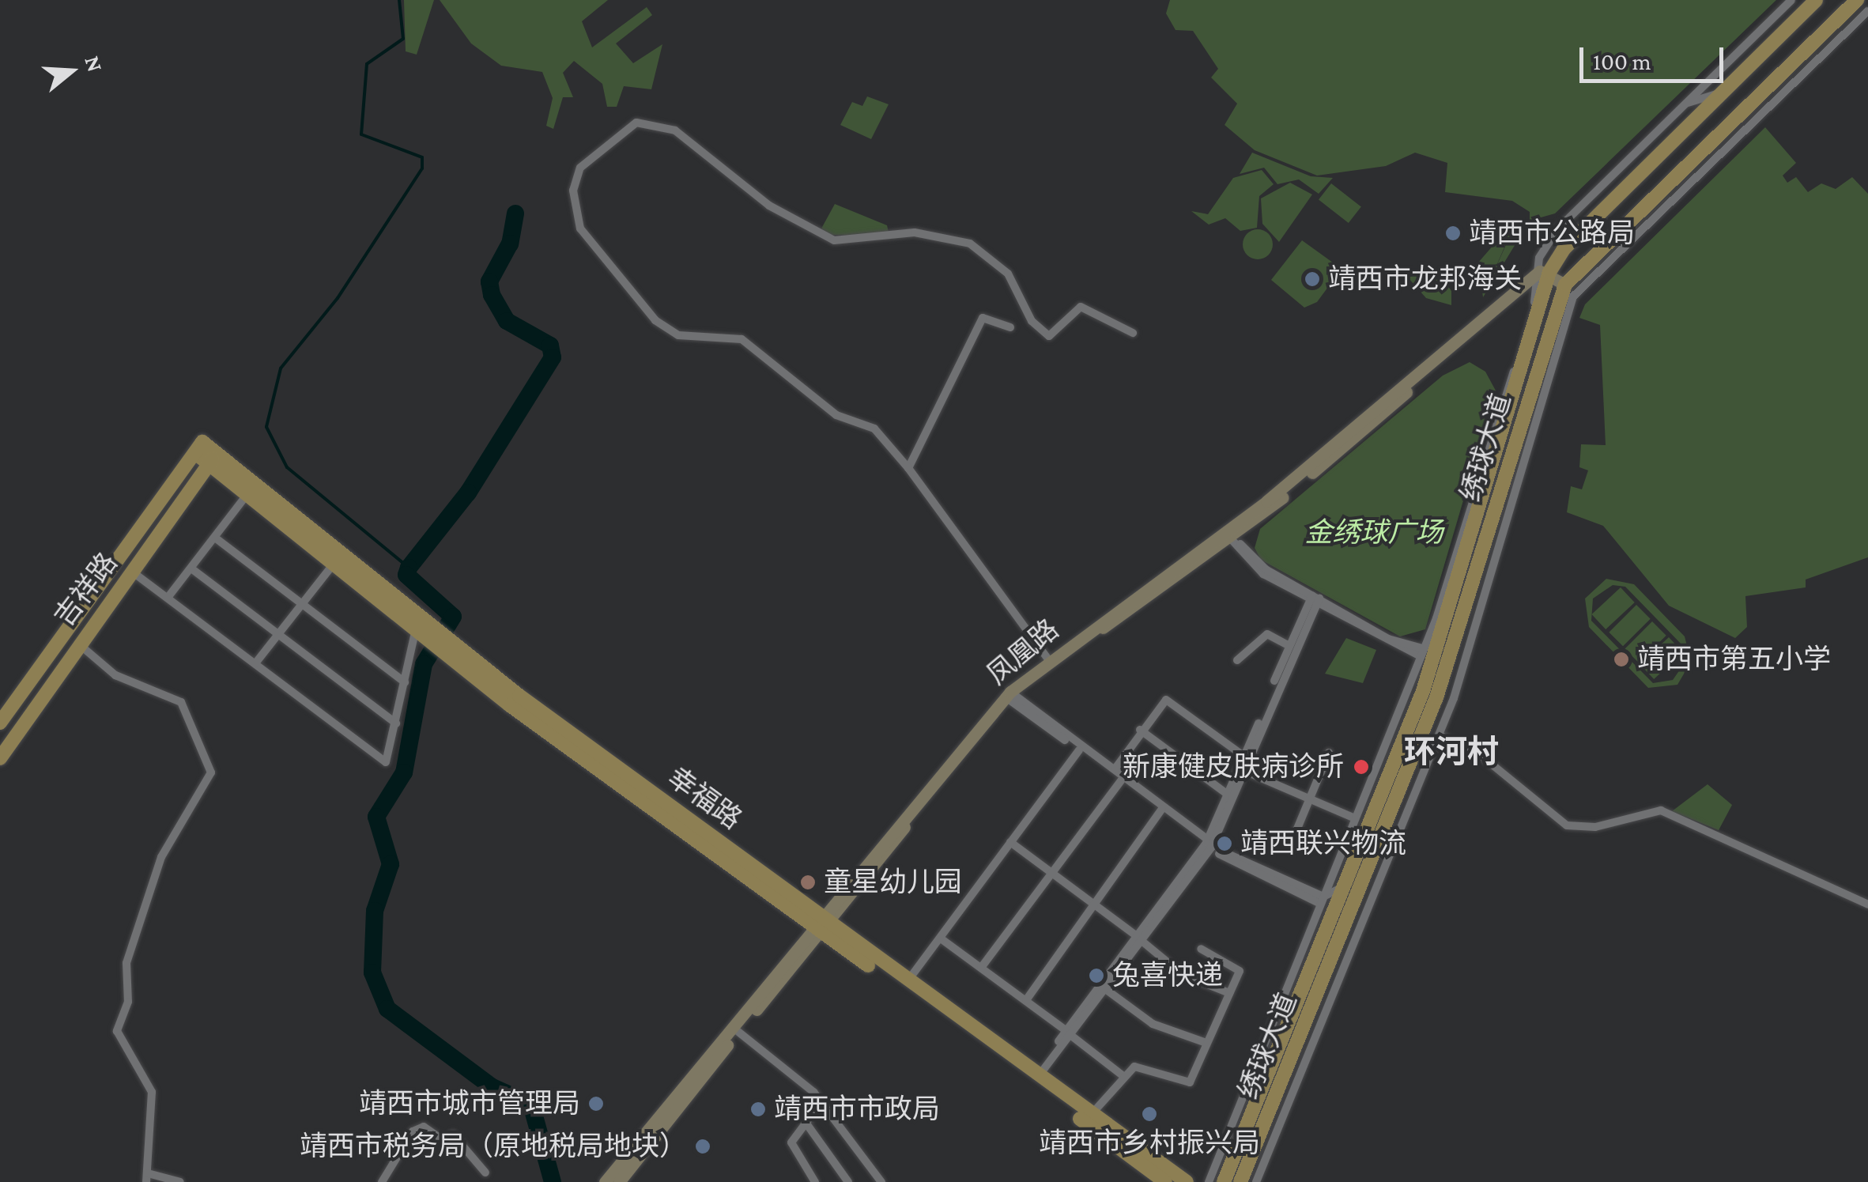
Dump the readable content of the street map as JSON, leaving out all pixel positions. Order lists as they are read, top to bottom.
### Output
{
  "streets": {
    "main road": [
      "绣球大道",
      "吉祥路",
      "凤凰路",
      "幸福路"
    ]
  },
  "crossings": [
    ["绣球大道", "凤凰路"],
    ["吉祥路", "幸福路"],
    ["凤凰路", "幸福路"]
  ],
  "districts": ["环河村"],
  "parks": ["金绣球广场"],
  "places": [
    "靖西市公路局",
    "靖西市龙邦海关",
    "靖西市第五小学",
    "新康健皮肤病诊所",
    "靖西联兴物流",
    "童星幼儿园",
    "兔喜快递",
    "靖西市城市管理局",
    "靖西市市政局",
    "靖西市乡村振兴局",
    "靖西市税务局（原地税局地块）"
  ],
  "scale_bar": "100 m",
  "north": "right"
}
